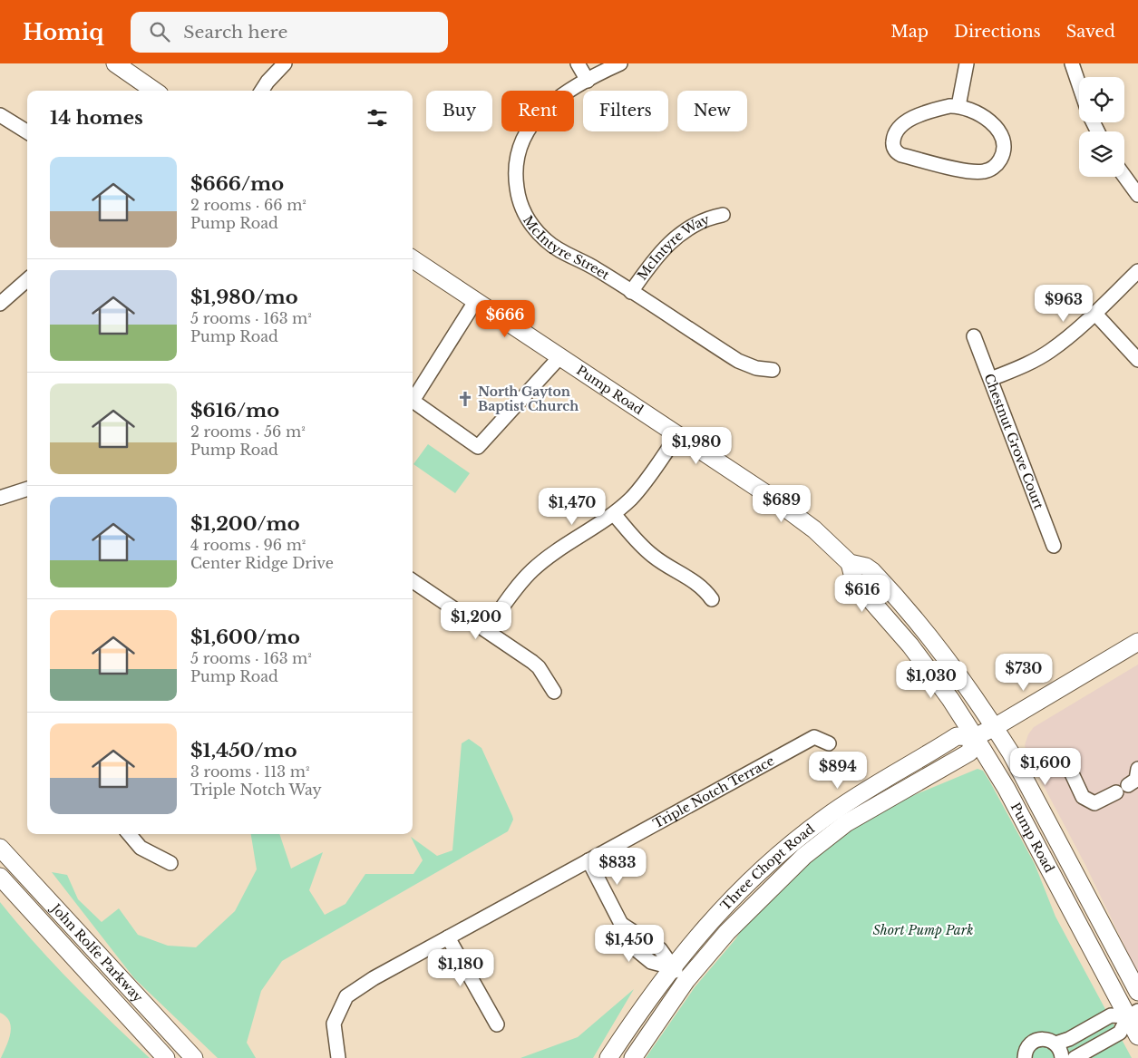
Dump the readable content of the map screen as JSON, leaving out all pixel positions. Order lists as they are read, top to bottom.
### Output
{
  "streets": {
    "main road": ["Pump Road", "Three Chopt Road", "John Rolfe Parkway"],
    "street": [
      "McIntyre Street",
      "McIntyre Way",
      "Chestnut Grove Court",
      "Triple Notch Terrace"
    ]
  },
  "crossings": [
    ["McIntyre Street", "McIntyre Way"],
    ["Pump Road", "Three Chopt Road"]
  ],
  "parks": ["Short Pump Park"],
  "places": {
    "church": ["North Gayton Baptist Church"]
  },
  "page": {
    "header": "Homiq",
    "search": "Search here",
    "nav": ["Map", "Directions", "Saved"],
    "chip": [
      "Buy",
      "Rent",
      "Filters",
      "New"
    ],
    "heading": "14 homes",
    "list": [
      {
        "name": "$666/mo",
        "note": "2 rooms · 66 m² · Pump Road"
      },
      {
        "name": "$1,980/mo",
        "note": "5 rooms · 163 m² · Pump Road"
      },
      {
        "name": "$616/mo",
        "note": "2 rooms · 56 m² · Pump Road"
      },
      {
        "name": "$1,200/mo",
        "note": "4 rooms · 96 m² · Center Ridge Drive"
      },
      {
        "name": "$1,600/mo",
        "note": "5 rooms · 163 m² · Pump Road"
      },
      {
        "name": "$1,450/mo",
        "note": "3 rooms · 113 m² · Triple Notch Way"
      }
    ],
    "price": [
      "$963",
      "$666",
      "$1,980",
      "$689",
      "$1,470",
      "$616",
      "$1,200",
      "$730",
      "$1,030",
      "$1,600",
      "$894",
      "$833",
      "$1,450",
      "$1,180"
    ]
  }
}
